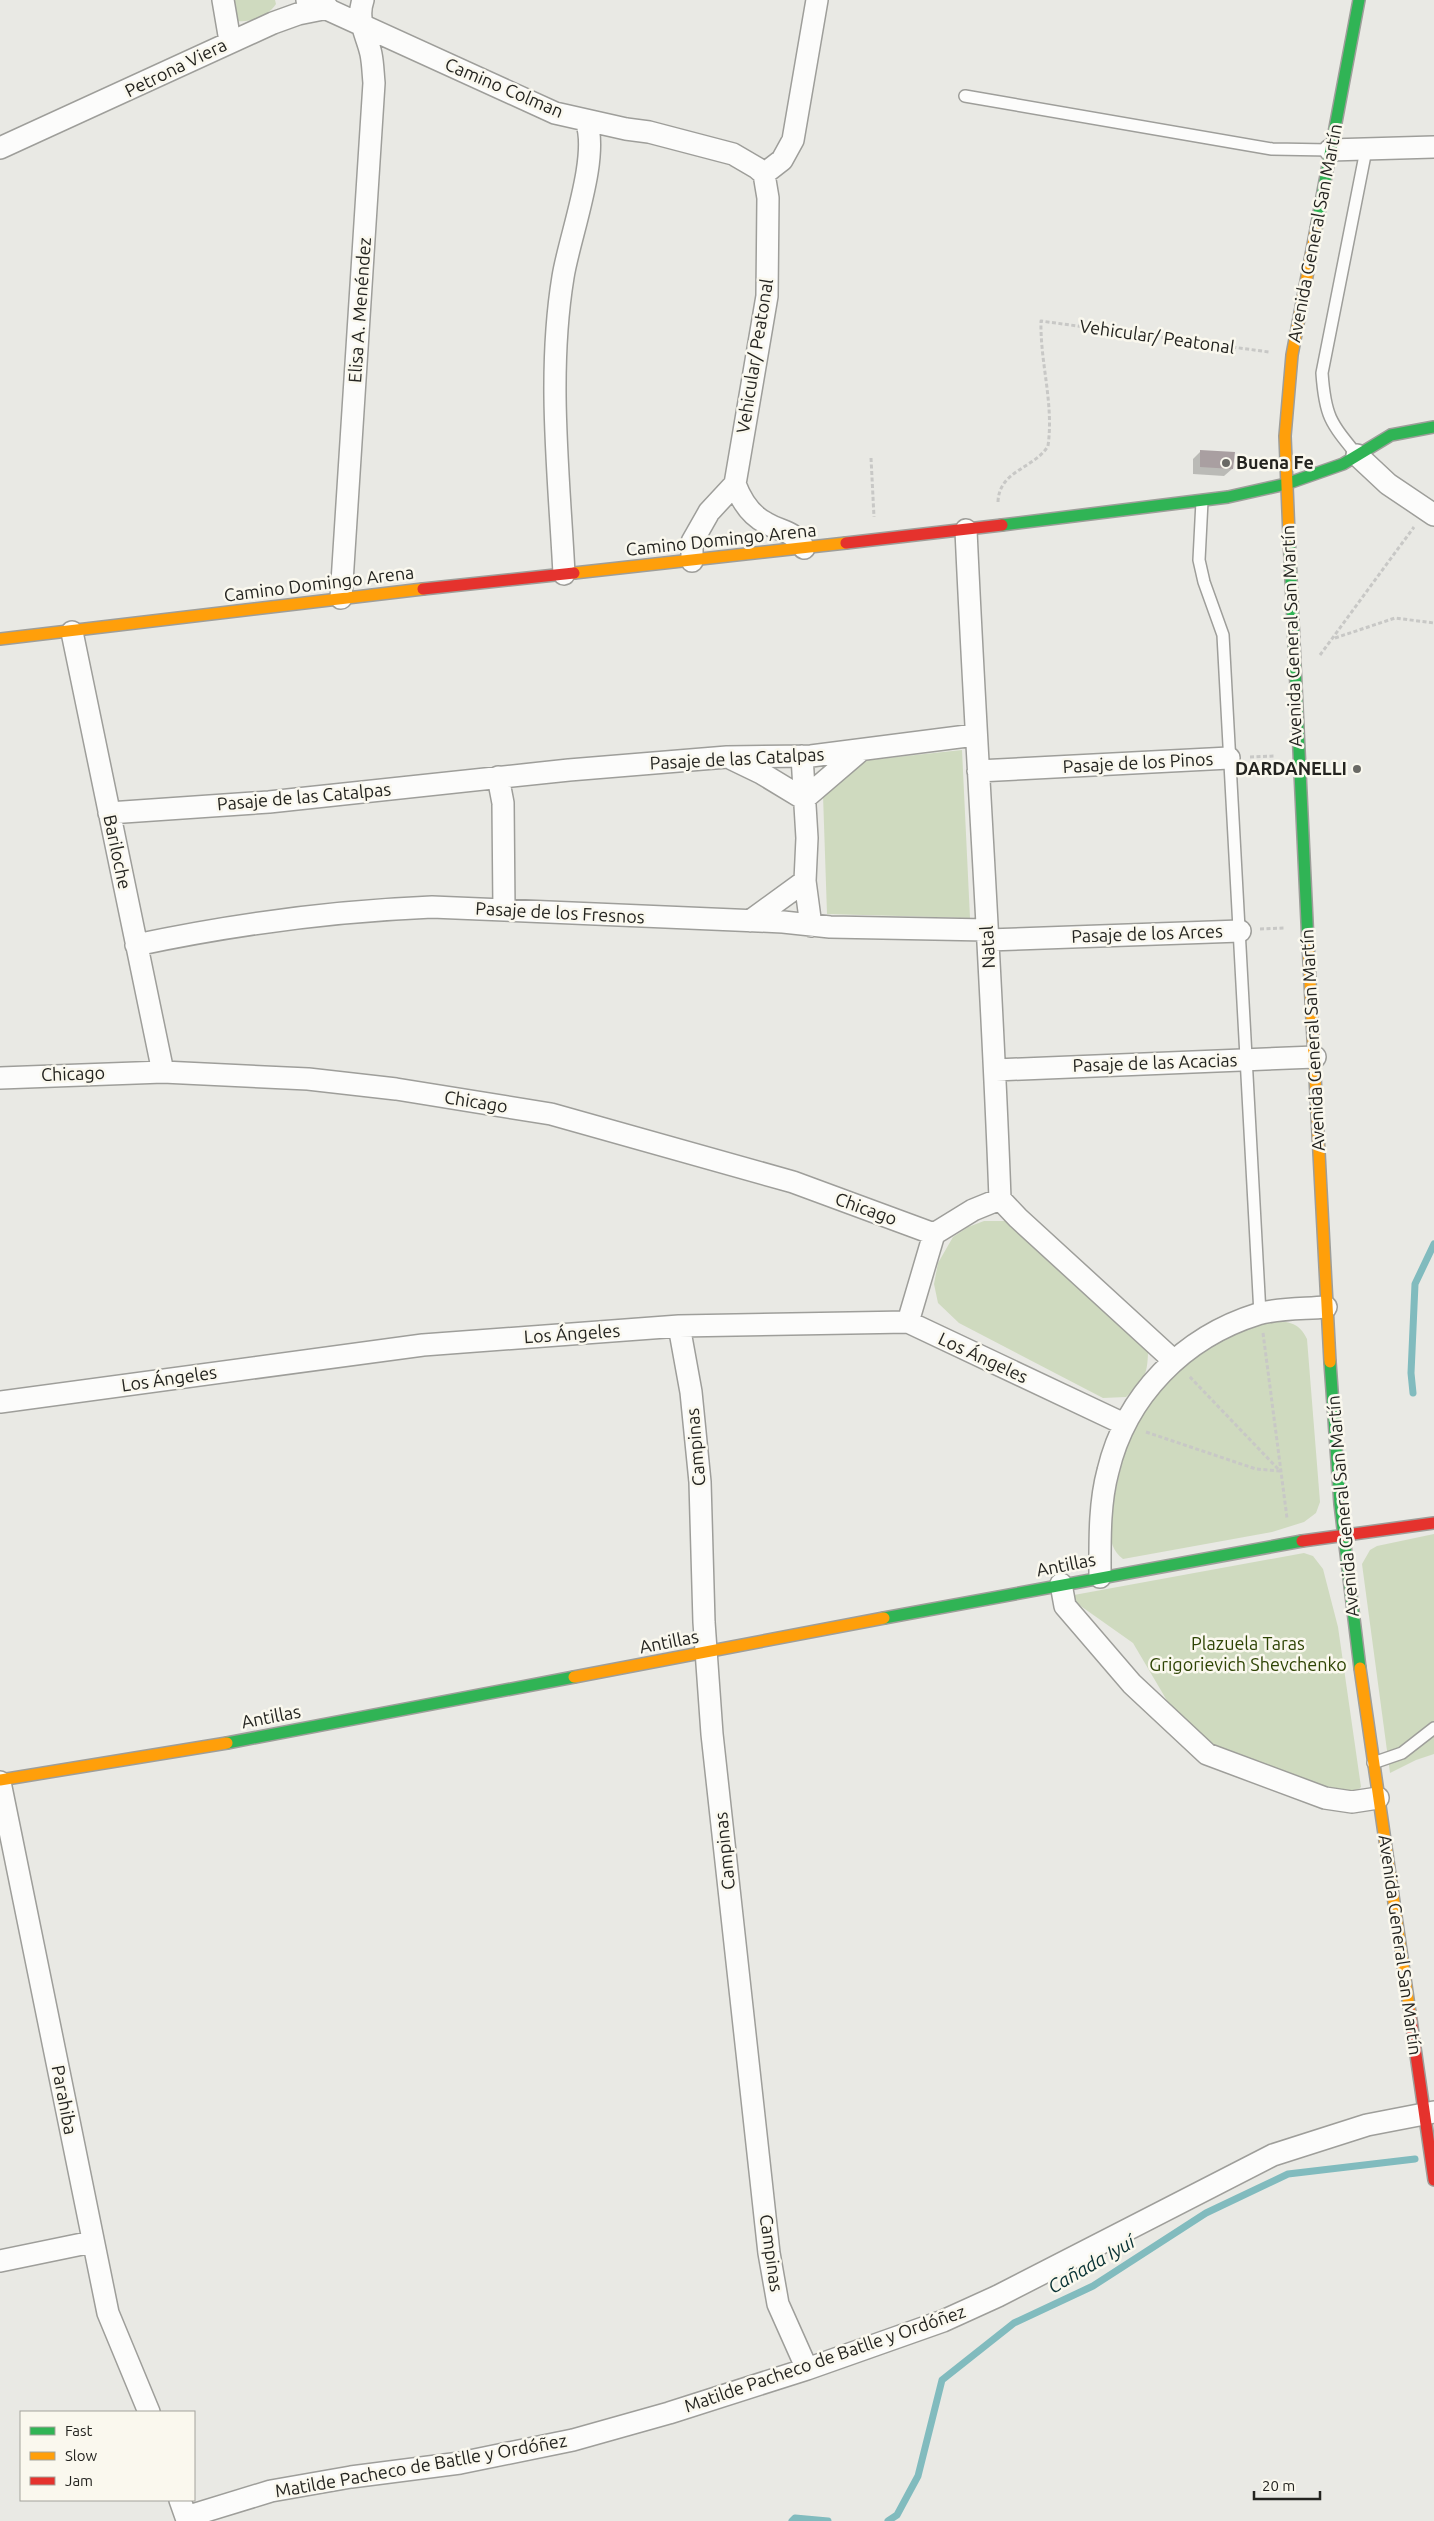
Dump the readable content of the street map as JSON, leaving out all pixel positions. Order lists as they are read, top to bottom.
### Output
{
  "streets": {
    "street": [
      "Petrona Viera",
      "Camino Colman",
      "Avenida General San Martín",
      "Elisa A. Menéndez",
      "Vehicular/ Peatonal",
      "Camino Domingo Arena",
      "Pasaje de las Catalpas",
      "Pasaje de los Pinos",
      "Bariloche",
      "Pasaje de los Fresnos",
      "Pasaje de los Arces",
      "Natal",
      "Pasaje de las Acacias",
      "Chicago",
      "Los Ángeles",
      "Campinas",
      "Antillas",
      "Parahiba",
      "Matilde Pacheco de Batlle y Ordóñez"
    ]
  },
  "crossings": [
    ["Petrona Viera", "Camino Colman"],
    ["Camino Colman", "Elisa A. Menéndez"],
    ["Camino Colman", "Vehicular/ Peatonal"],
    ["Avenida General San Martín", "Vehicular/ Peatonal"],
    ["Avenida General San Martín", "Camino Domingo Arena"],
    ["Avenida General San Martín", "Pasaje de los Pinos"],
    ["Avenida General San Martín", "Pasaje de los Arces"],
    ["Avenida General San Martín", "Pasaje de las Acacias"],
    ["Avenida General San Martín", "Antillas"],
    ["Avenida General San Martín", "Matilde Pacheco de Batlle y Ordóñez"],
    ["Elisa A. Menéndez", "Camino Domingo Arena"],
    ["Vehicular/ Peatonal", "Camino Domingo Arena"],
    ["Camino Domingo Arena", "Bariloche"],
    ["Camino Domingo Arena", "Natal"],
    ["Pasaje de las Catalpas", "Bariloche"],
    ["Pasaje de las Catalpas", "Natal"],
    ["Pasaje de los Pinos", "Natal"],
    ["Bariloche", "Pasaje de los Fresnos"],
    ["Bariloche", "Chicago"],
    ["Pasaje de los Fresnos", "Pasaje de los Arces"],
    ["Pasaje de los Fresnos", "Natal"],
    ["Pasaje de los Arces", "Natal"],
    ["Natal", "Pasaje de las Acacias"],
    ["Los Ángeles", "Campinas"],
    ["Campinas", "Antillas"],
    ["Campinas", "Matilde Pacheco de Batlle y Ordóñez"],
    ["Antillas", "Parahiba"]
  ],
  "water": ["Cañada Iyuí"],
  "parks": ["Plazuela Taras Grigorievich Shevchenko"],
  "places": ["Buena Fe", "DARDANELLI"],
  "legend": ["Fast", "Slow", "Jam"],
  "scale_bar": "20 m"
}
